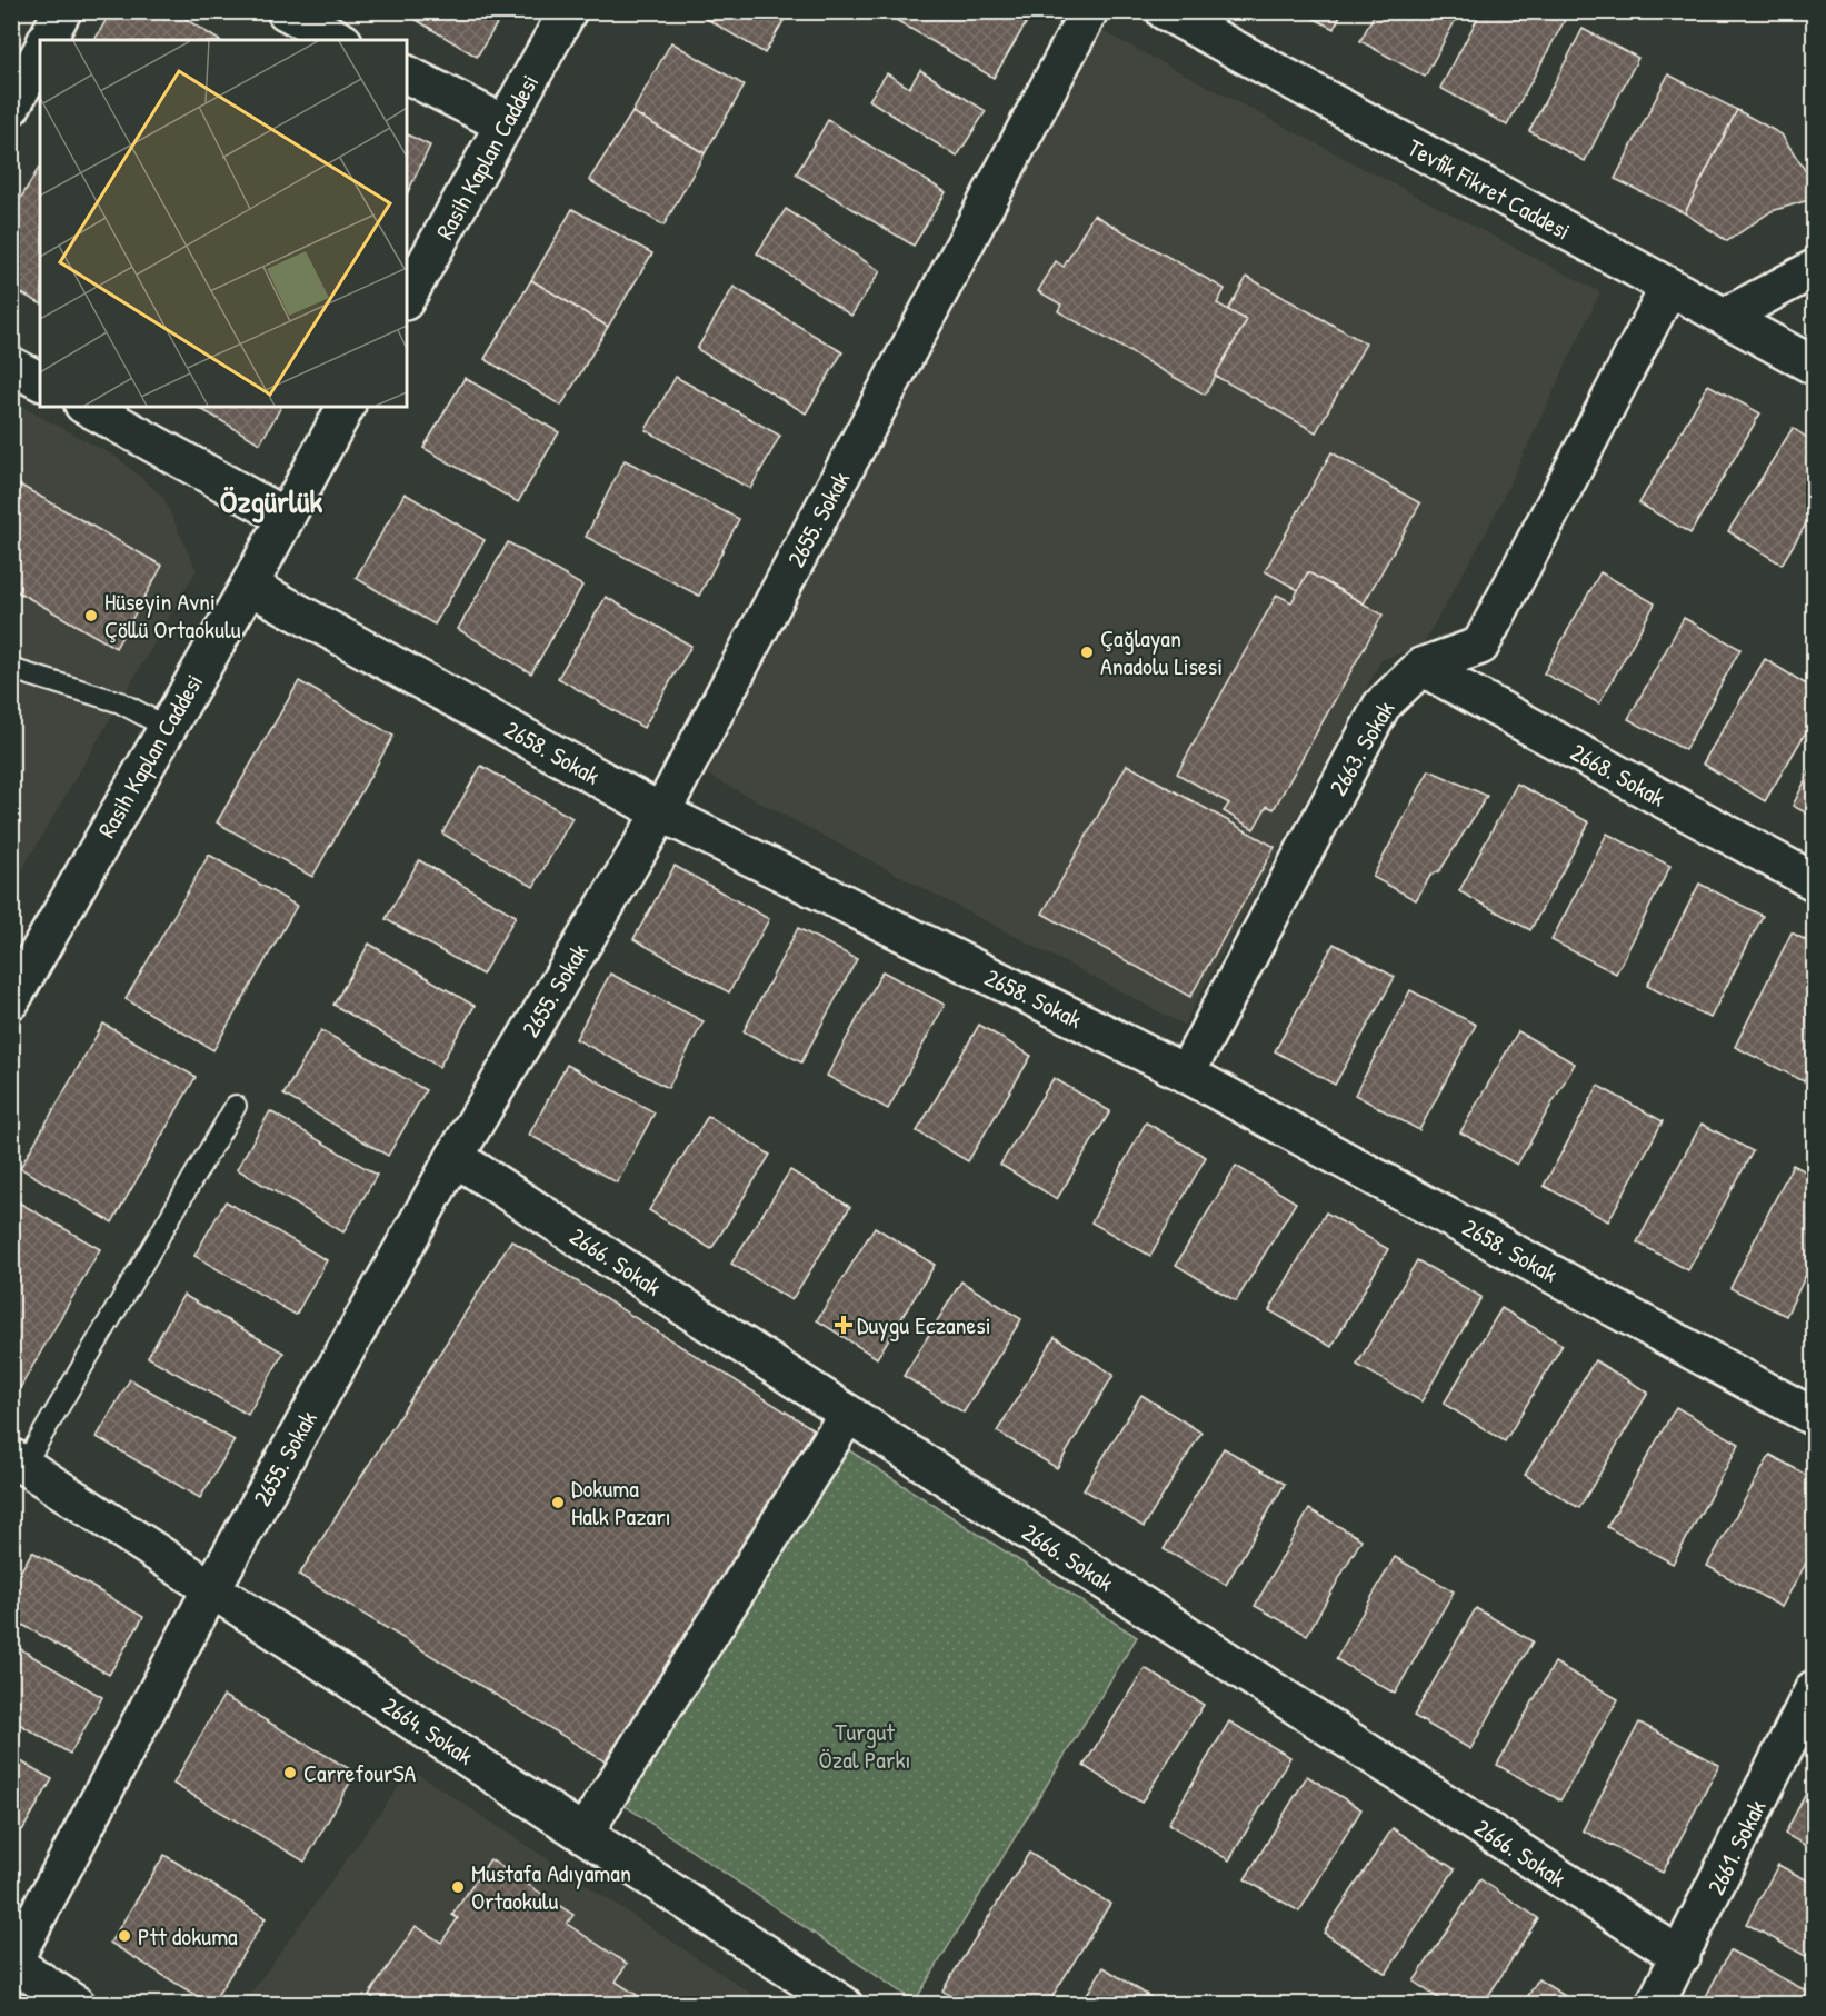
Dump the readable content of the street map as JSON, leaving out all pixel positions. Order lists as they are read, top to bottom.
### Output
{
  "streets": {
    "street": [
      "Rasih Kaplan Caddesi",
      "Tevfik Fikret Caddesi",
      "2655. Sokak",
      "2663. Sokak",
      "2658. Sokak",
      "2668. Sokak",
      "2666. Sokak",
      "2664. Sokak",
      "2661. Sokak"
    ]
  },
  "crossings": [
    ["Rasih Kaplan Caddesi", "2658. Sokak"],
    ["Tevfik Fikret Caddesi", "2663. Sokak"],
    ["2655. Sokak", "2658. Sokak"],
    ["2655. Sokak", "2666. Sokak"],
    ["2655. Sokak", "2664. Sokak"],
    ["2663. Sokak", "2658. Sokak"],
    ["2663. Sokak", "2668. Sokak"],
    ["2666. Sokak", "2661. Sokak"]
  ],
  "districts": ["Özgürlük"],
  "parks": ["Turgut Özal Parkı"],
  "places": {
    "other": [
      "Hüseyin Avni Çöllü Ortaokulu",
      "Çağlayan Anadolu Lisesi",
      "Dokuma Halk Pazarı",
      "CarrefourSA",
      "Mustafa Adıyaman Ortaokulu",
      "Ptt dokuma"
    ],
    "health": ["Duygu Eczanesi"]
  }
}
